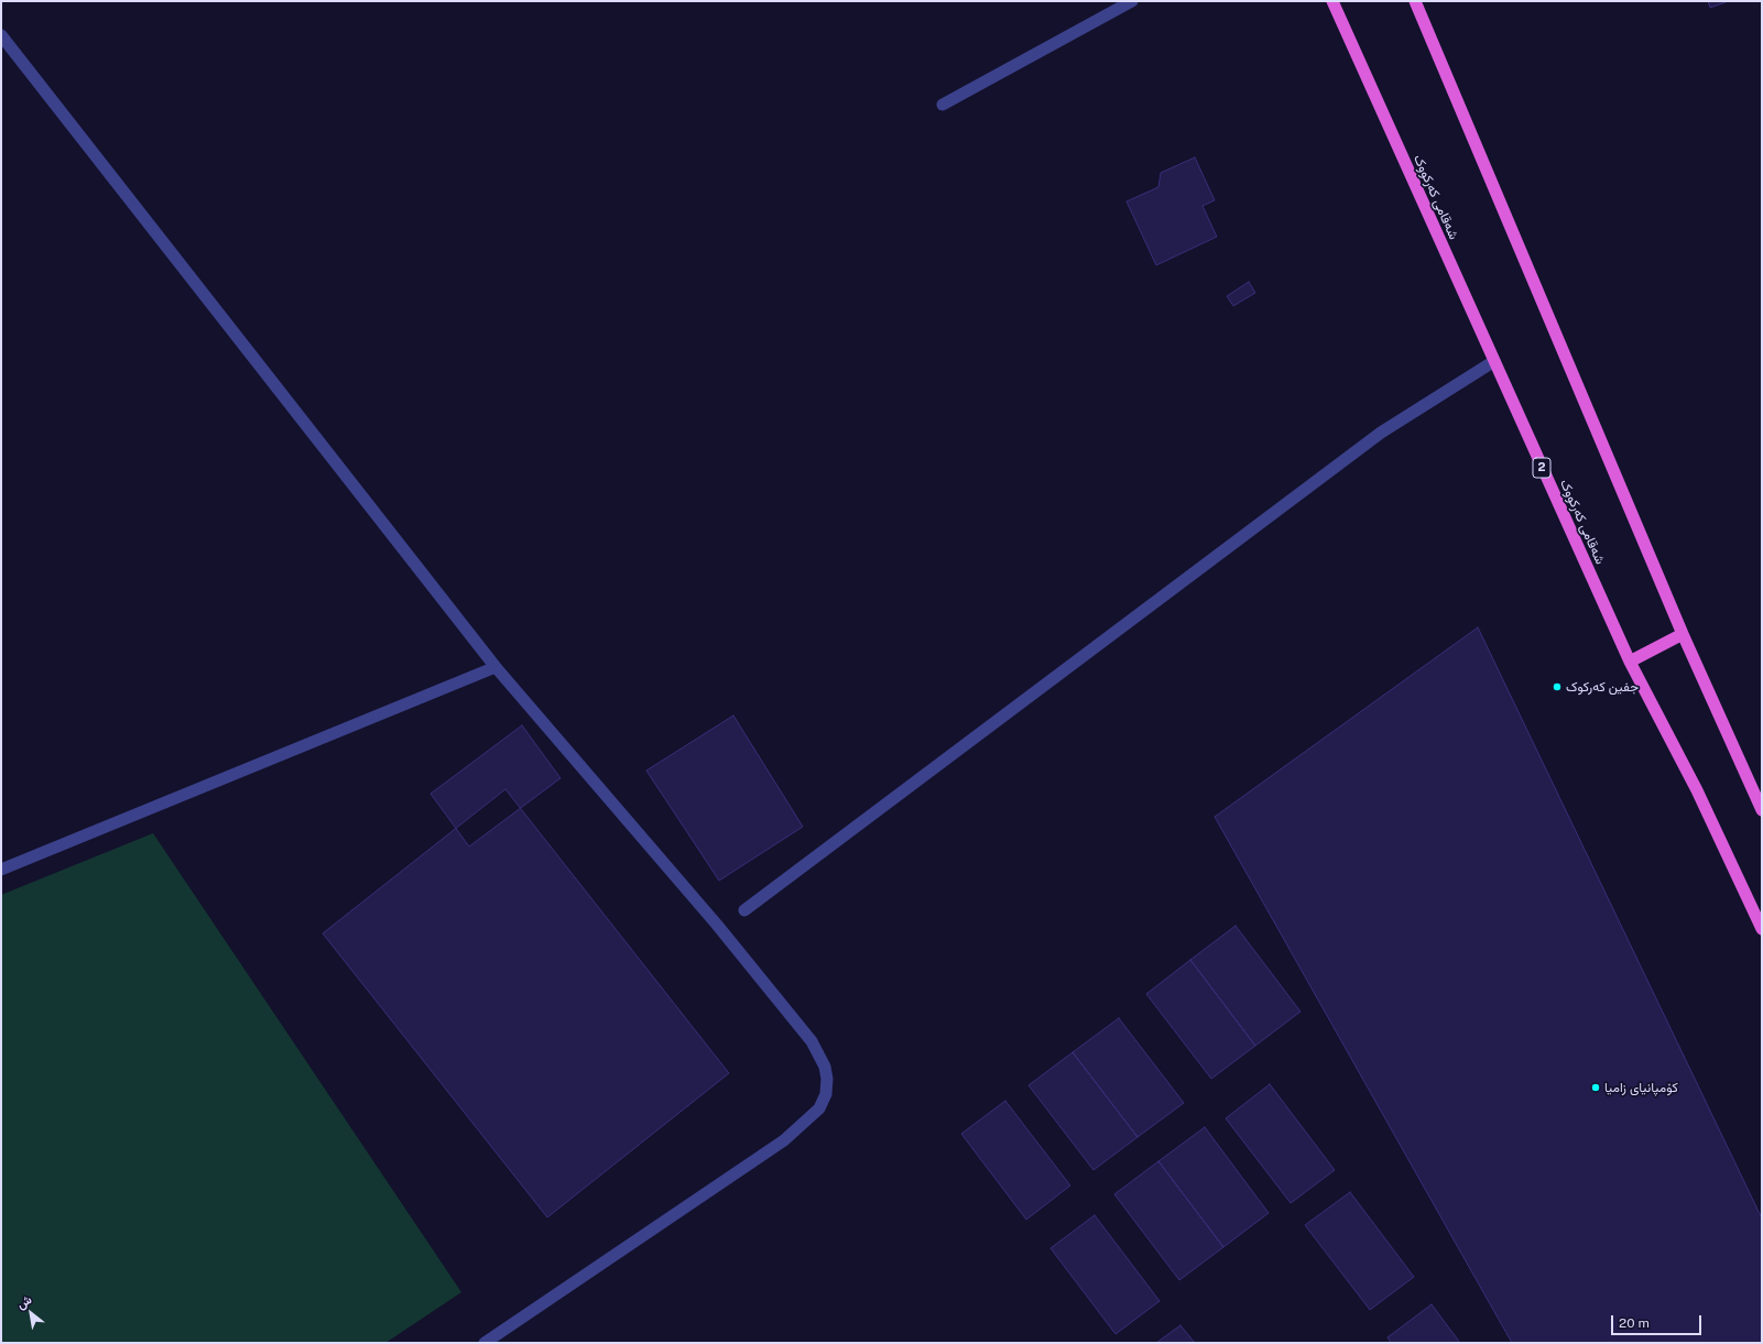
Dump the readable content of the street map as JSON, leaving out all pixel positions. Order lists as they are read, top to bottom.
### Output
{
  "streets": {
    "highway": ["شەقامی کەرکووک", "2"]
  },
  "places": ["جفین کەرکوک", "کۆمپانیای زامیا"],
  "scale_bar": "20 m",
  "north": "top left"
}
